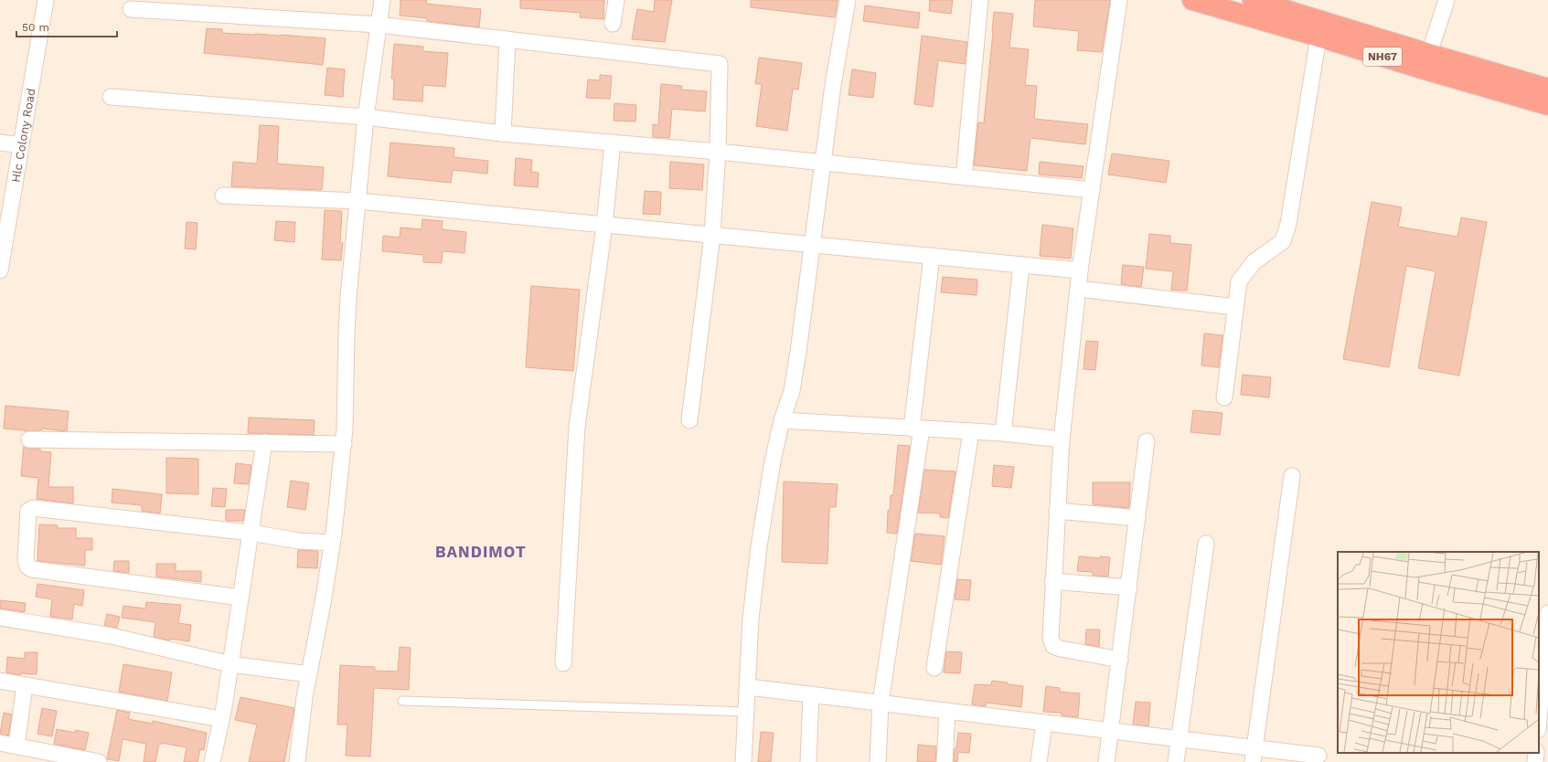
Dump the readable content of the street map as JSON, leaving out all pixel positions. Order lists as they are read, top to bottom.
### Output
{
  "streets": {
    "highway": ["NH67"],
    "street": ["Hlc Colony Road"]
  },
  "districts": ["BANDIMOT"],
  "scale_bar": "50 m"
}
